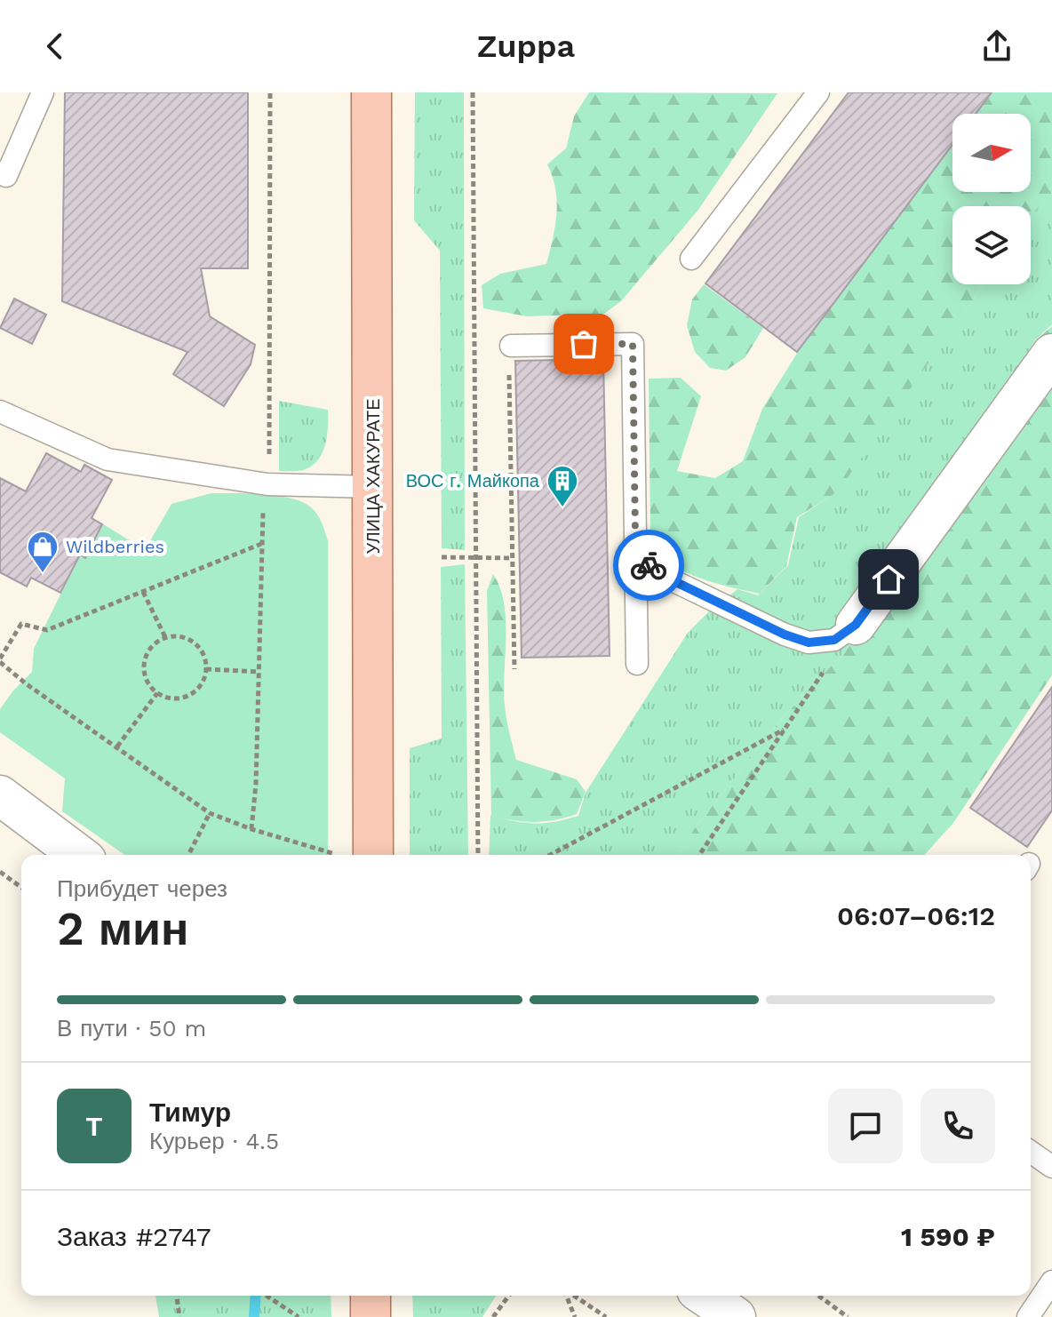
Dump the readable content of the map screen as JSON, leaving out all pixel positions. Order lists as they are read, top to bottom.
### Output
{
  "streets": {
    "main road": ["УЛИЦА ХАКУРАТЕ"]
  },
  "places": {
    "building": ["ВОС г. Майкопа"],
    "shop": ["Wildberries"]
  },
  "north": "right",
  "page": {
    "header": "Zuppa",
    "heading": ["2 мин", "Прибудет через", "06:07–06:12"],
    "panel": [
      "Тимур",
      "Курьер · 4.5",
      "Заказ #2747",
      "1 590 ₽"
    ],
    "bar": "В пути · 50 m",
    "round": "Т"
  }
}
